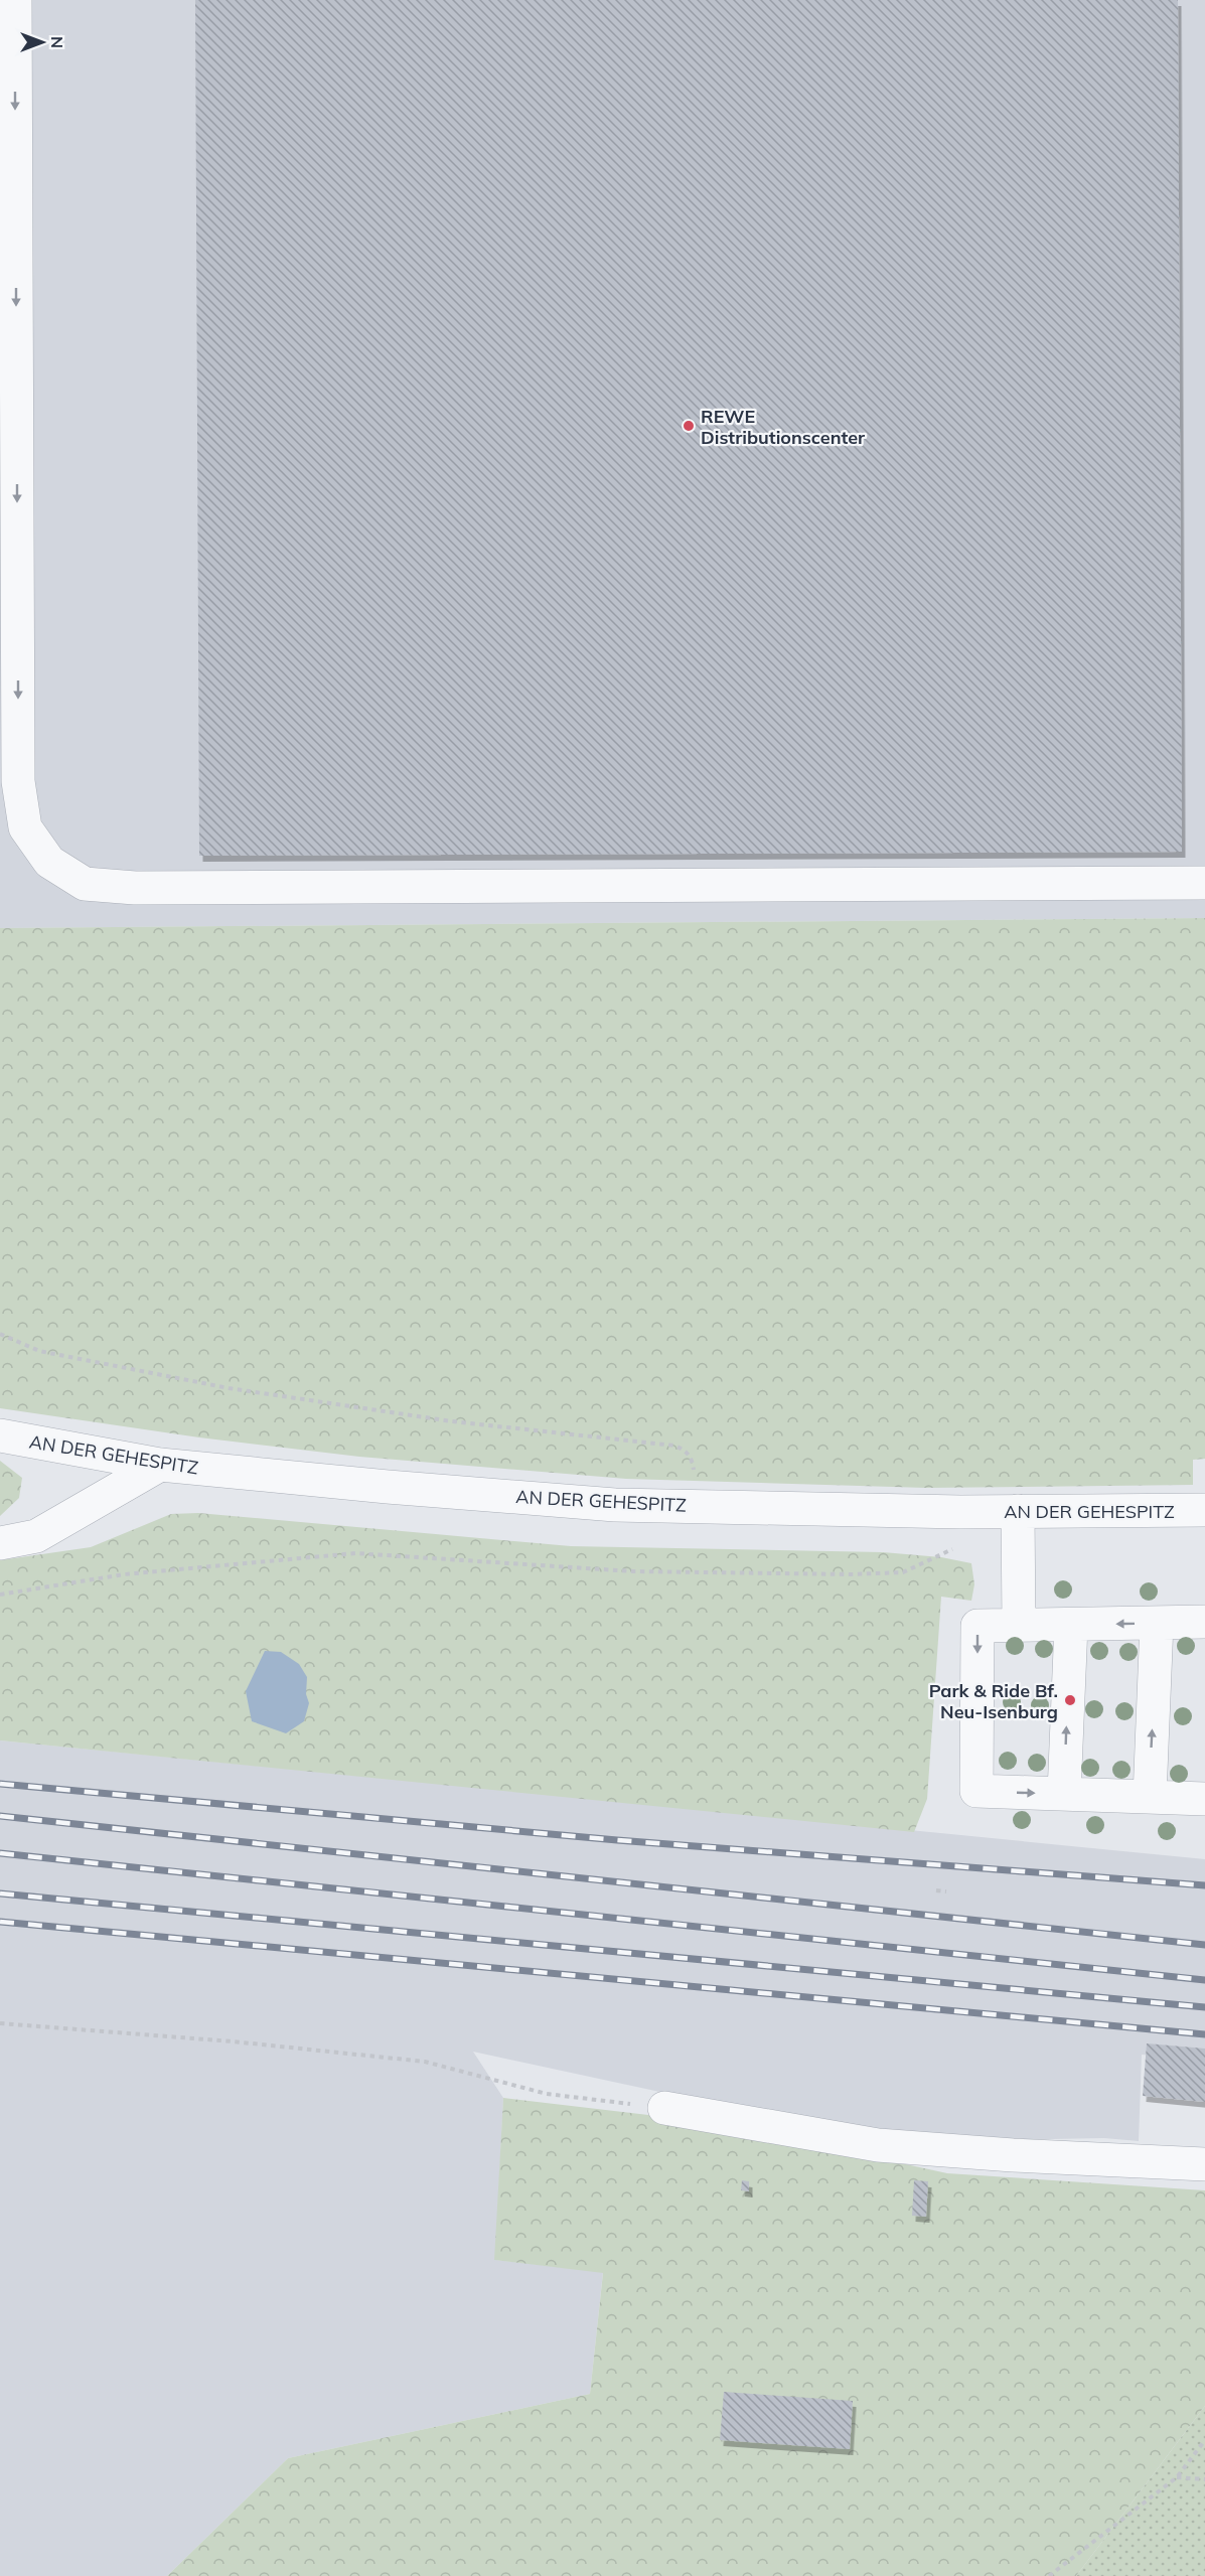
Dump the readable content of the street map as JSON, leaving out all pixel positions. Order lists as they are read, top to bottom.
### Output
{
  "streets": {
    "street": ["AN DER GEHESPITZ"]
  },
  "places": ["REWE Distributionscenter", "Park & Ride Bf. Neu-Isenburg"],
  "north": "right"
}
